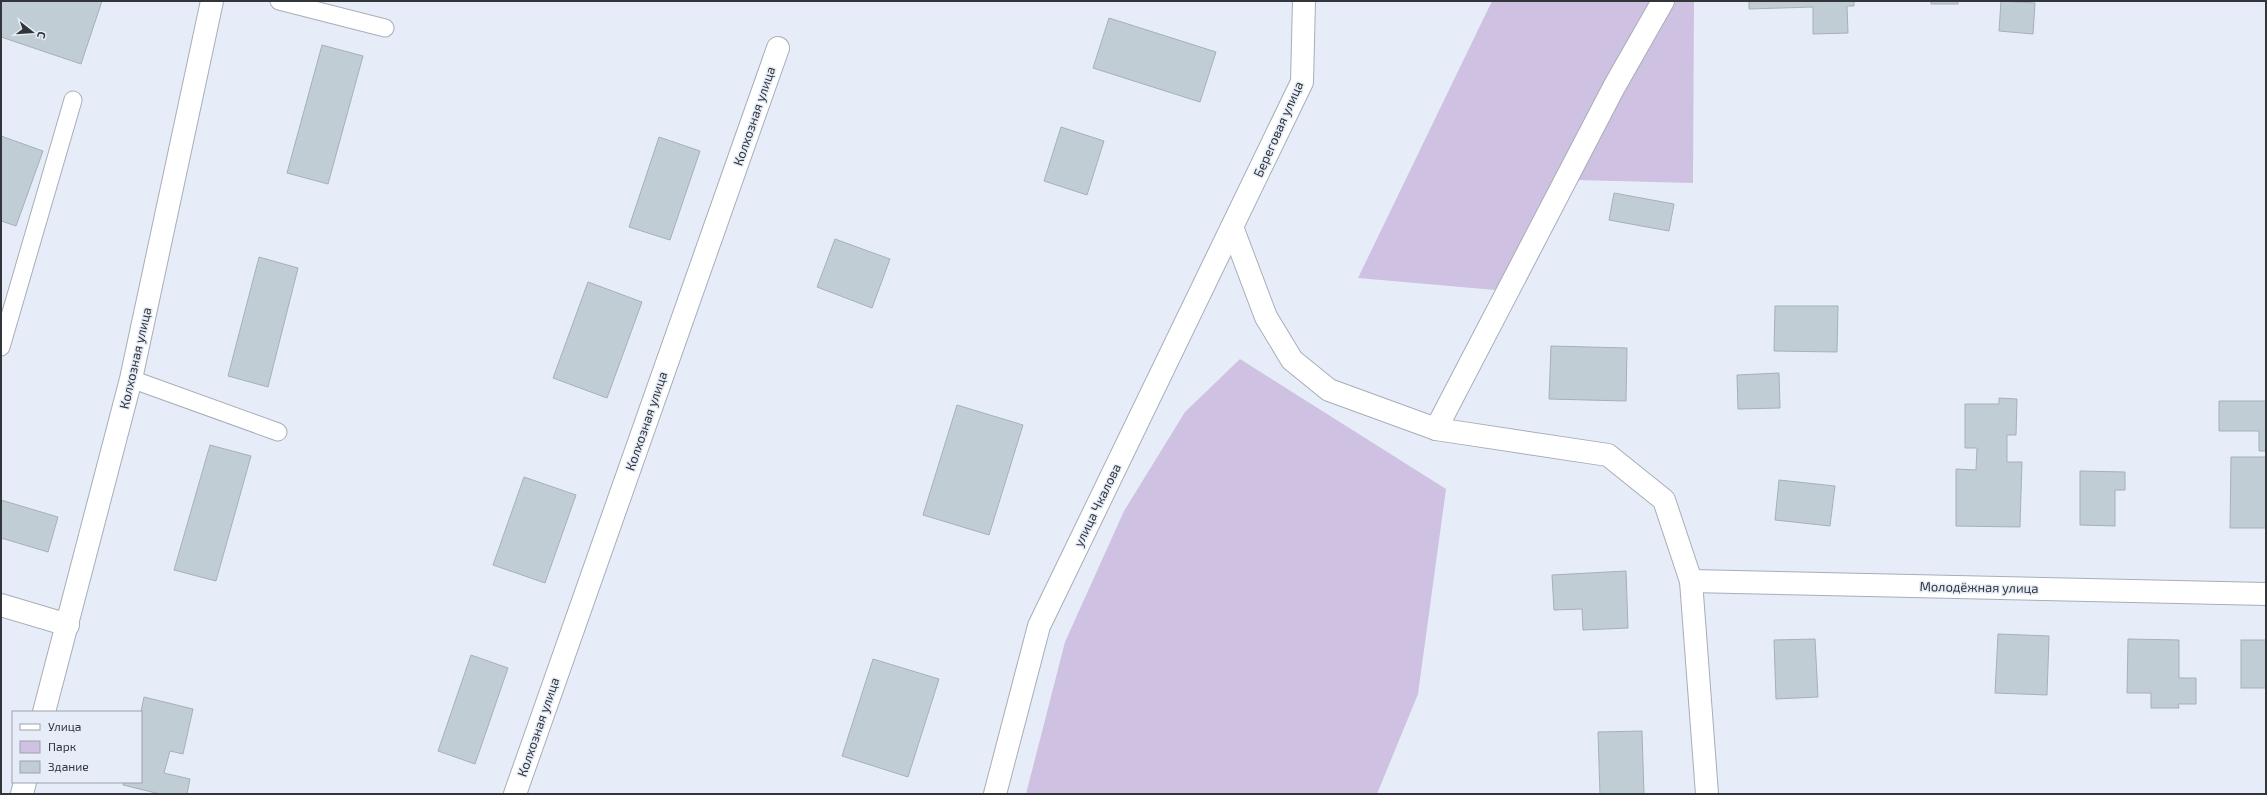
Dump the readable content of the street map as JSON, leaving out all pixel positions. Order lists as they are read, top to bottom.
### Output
{
  "streets": {
    "street": [
      "Колхозная улица",
      "Береговая улица",
      "улица Чкалова",
      "Молодёжная улица"
    ]
  },
  "crossings": [
    ["Береговая улица", "улица Чкалова"]
  ],
  "legend": ["Улица", "Парк", "Здание"],
  "north": "right"
}
